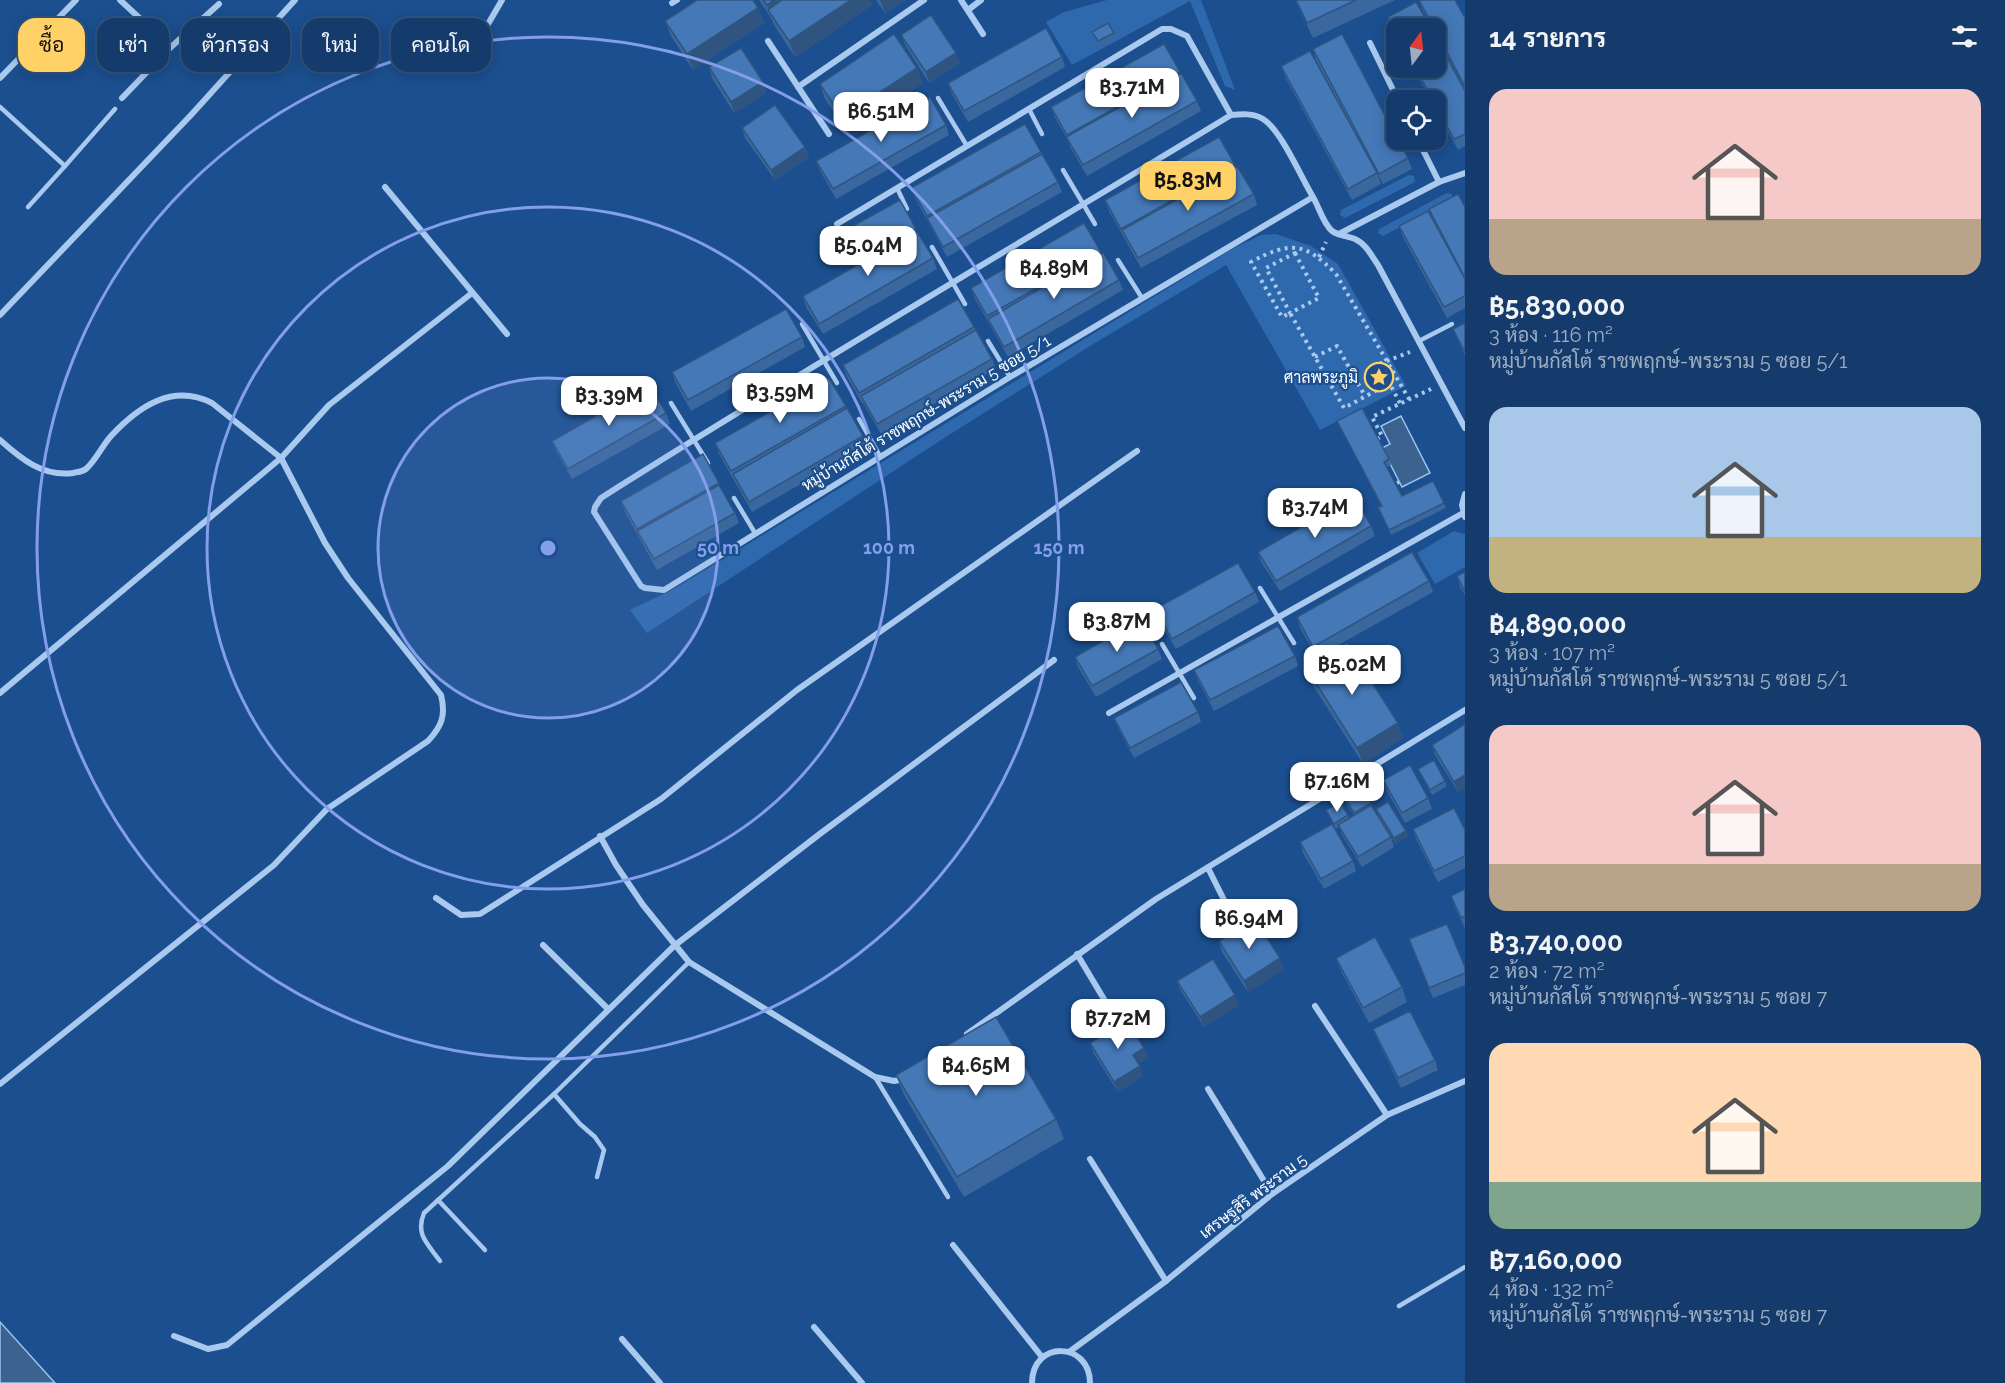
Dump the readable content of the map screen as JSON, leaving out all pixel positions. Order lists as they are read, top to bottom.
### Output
{
  "streets": {
    "street": ["หมู่บ้านกัสโต้ ราชพฤกษ์-พระราม 5 ซอย 5/1", "เศรษฐสิริ พระราม 5"]
  },
  "places": {
    "place": ["ศาลพระภูมิ"]
  },
  "north": "top",
  "page": {
    "heading": "14 รายการ",
    "chip": [
      "ซื้อ",
      "เช่า",
      "ตัวกรอง",
      "ใหม่",
      "คอนโด"
    ],
    "price": [
      "฿3.71M",
      "฿6.51M",
      "฿5.83M",
      "฿5.04M",
      "฿4.89M",
      "฿3.59M",
      "฿3.39M",
      "฿3.74M",
      "฿3.87M",
      "฿5.02M",
      "฿7.16M",
      "฿6.94M",
      "฿7.72M",
      "฿4.65M"
    ],
    "list": [
      {
        "name": "฿5,830,000",
        "note": "3 ห้อง · 116 m² · หมู่บ้านกัสโต้ ราชพฤกษ์-พระราม 5 ซอย 5/1"
      },
      {
        "name": "฿4,890,000",
        "note": "3 ห้อง · 107 m² · หมู่บ้านกัสโต้ ราชพฤกษ์-พระราม 5 ซอย 5/1"
      },
      {
        "name": "฿3,740,000",
        "note": "2 ห้อง · 72 m² · หมู่บ้านกัสโต้ ราชพฤกษ์-พระราม 5 ซอย 7"
      },
      {
        "name": "฿7,160,000",
        "note": "4 ห้อง · 132 m² · หมู่บ้านกัสโต้ ราชพฤกษ์-พระราม 5 ซอย 7"
      }
    ]
  },
  "rings": ["50 m", "100 m", "150 m"]
}
